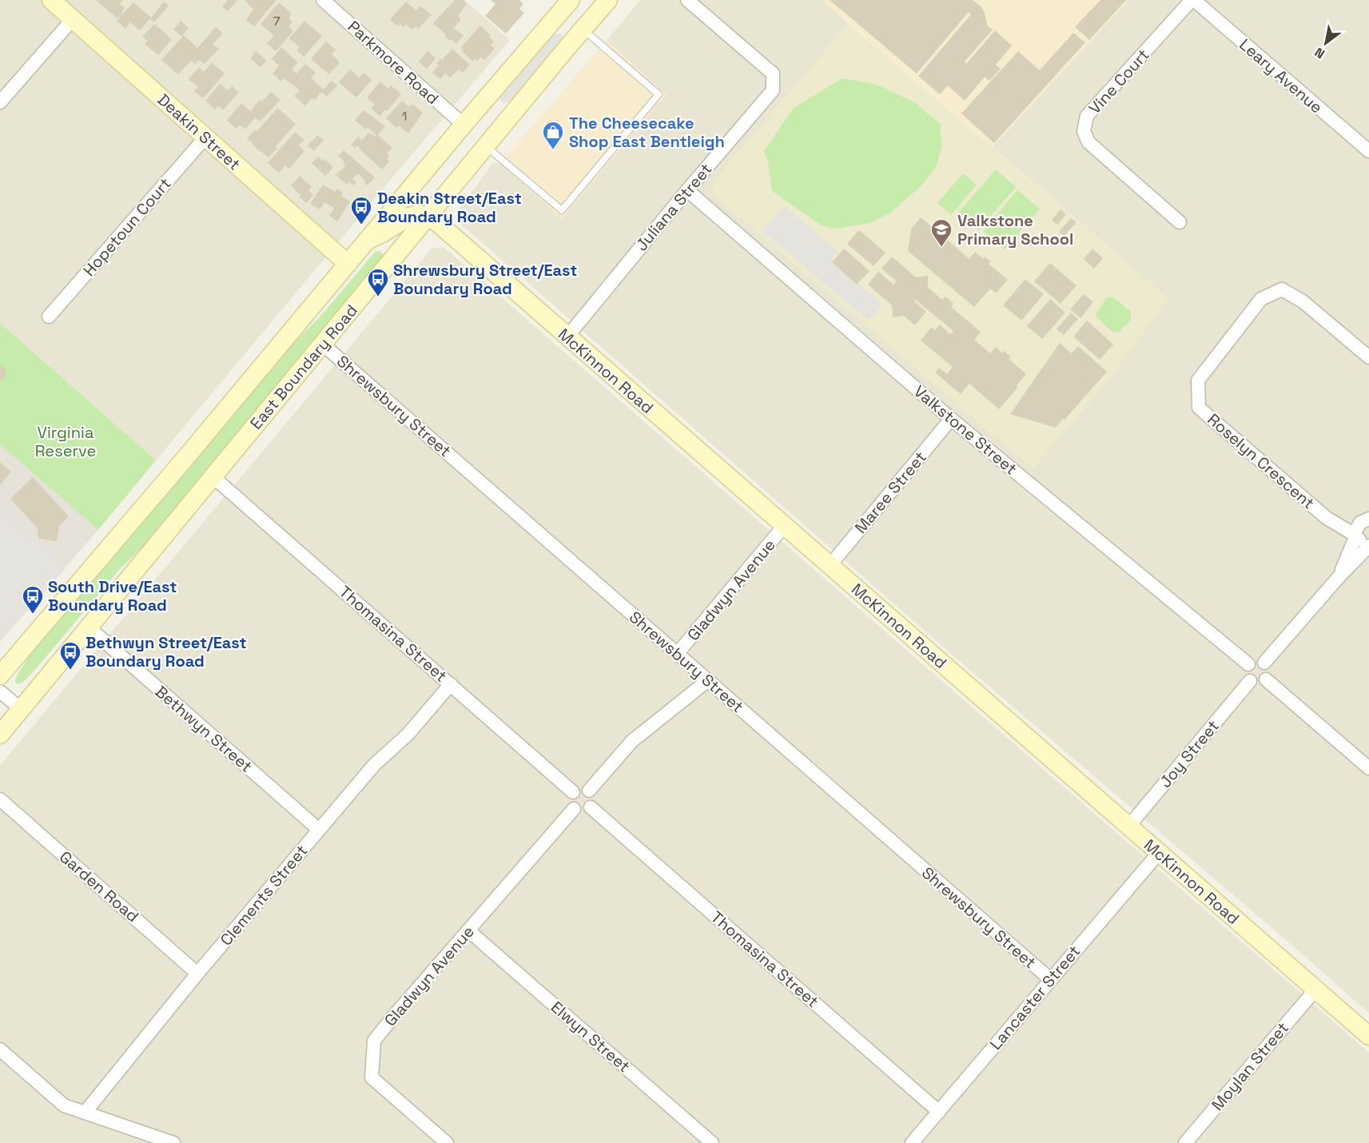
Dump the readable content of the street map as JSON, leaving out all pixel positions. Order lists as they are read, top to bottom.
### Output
{
  "streets": {
    "main road": ["Deakin Street", "East Boundary Road", "McKinnon Road"],
    "street": [
      "Parkmore Road",
      "Leary Avenue",
      "Vine Court",
      "Juliana Street",
      "Hopetoun Court",
      "Shrewsbury Street",
      "Valkstone Street",
      "Roselyn Crescent",
      "Maree Street",
      "Gladwyn Avenue",
      "Thomasina Street",
      "Bethwyn Street",
      "Joy Street",
      "Garden Road",
      "Clements Street",
      "Lancaster Street",
      "Elwyn Street",
      "Moylan Street"
    ]
  },
  "crossings": [
    ["Parkmore Road", "East Boundary Road"],
    ["Leary Avenue", "Vine Court"],
    ["Deakin Street", "Hopetoun Court"],
    ["Deakin Street", "East Boundary Road"],
    ["Juliana Street", "McKinnon Road"],
    ["Juliana Street", "Valkstone Street"],
    ["East Boundary Road", "McKinnon Road"],
    ["East Boundary Road", "Shrewsbury Street"],
    ["East Boundary Road", "Thomasina Street"],
    ["East Boundary Road", "Bethwyn Street"],
    ["McKinnon Road", "Maree Street"],
    ["McKinnon Road", "Gladwyn Avenue"],
    ["McKinnon Road", "Joy Street"],
    ["McKinnon Road", "Lancaster Street"],
    ["McKinnon Road", "Moylan Street"],
    ["Shrewsbury Street", "Gladwyn Avenue"],
    ["Shrewsbury Street", "Lancaster Street"],
    ["Valkstone Street", "Maree Street"],
    ["Valkstone Street", "Joy Street"],
    ["Gladwyn Avenue", "Thomasina Street"],
    ["Gladwyn Avenue", "Elwyn Street"],
    ["Thomasina Street", "Clements Street"],
    ["Thomasina Street", "Lancaster Street"],
    ["Bethwyn Street", "Clements Street"],
    ["Garden Road", "Clements Street"]
  ],
  "parks": ["Virginia Reserve"],
  "places": {
    "shop": ["The Cheesecake Shop East Bentleigh"],
    "bus stop": [
      "Deakin Street/East Boundary Road",
      "Shrewsbury Street/East Boundary Road",
      "South Drive/East Boundary Road",
      "Bethwyn Street/East Boundary Road"
    ],
    "school or university": ["Valkstone Primary School"]
  },
  "house_numbers": ["7", "1"],
  "north": "bottom left"
}
